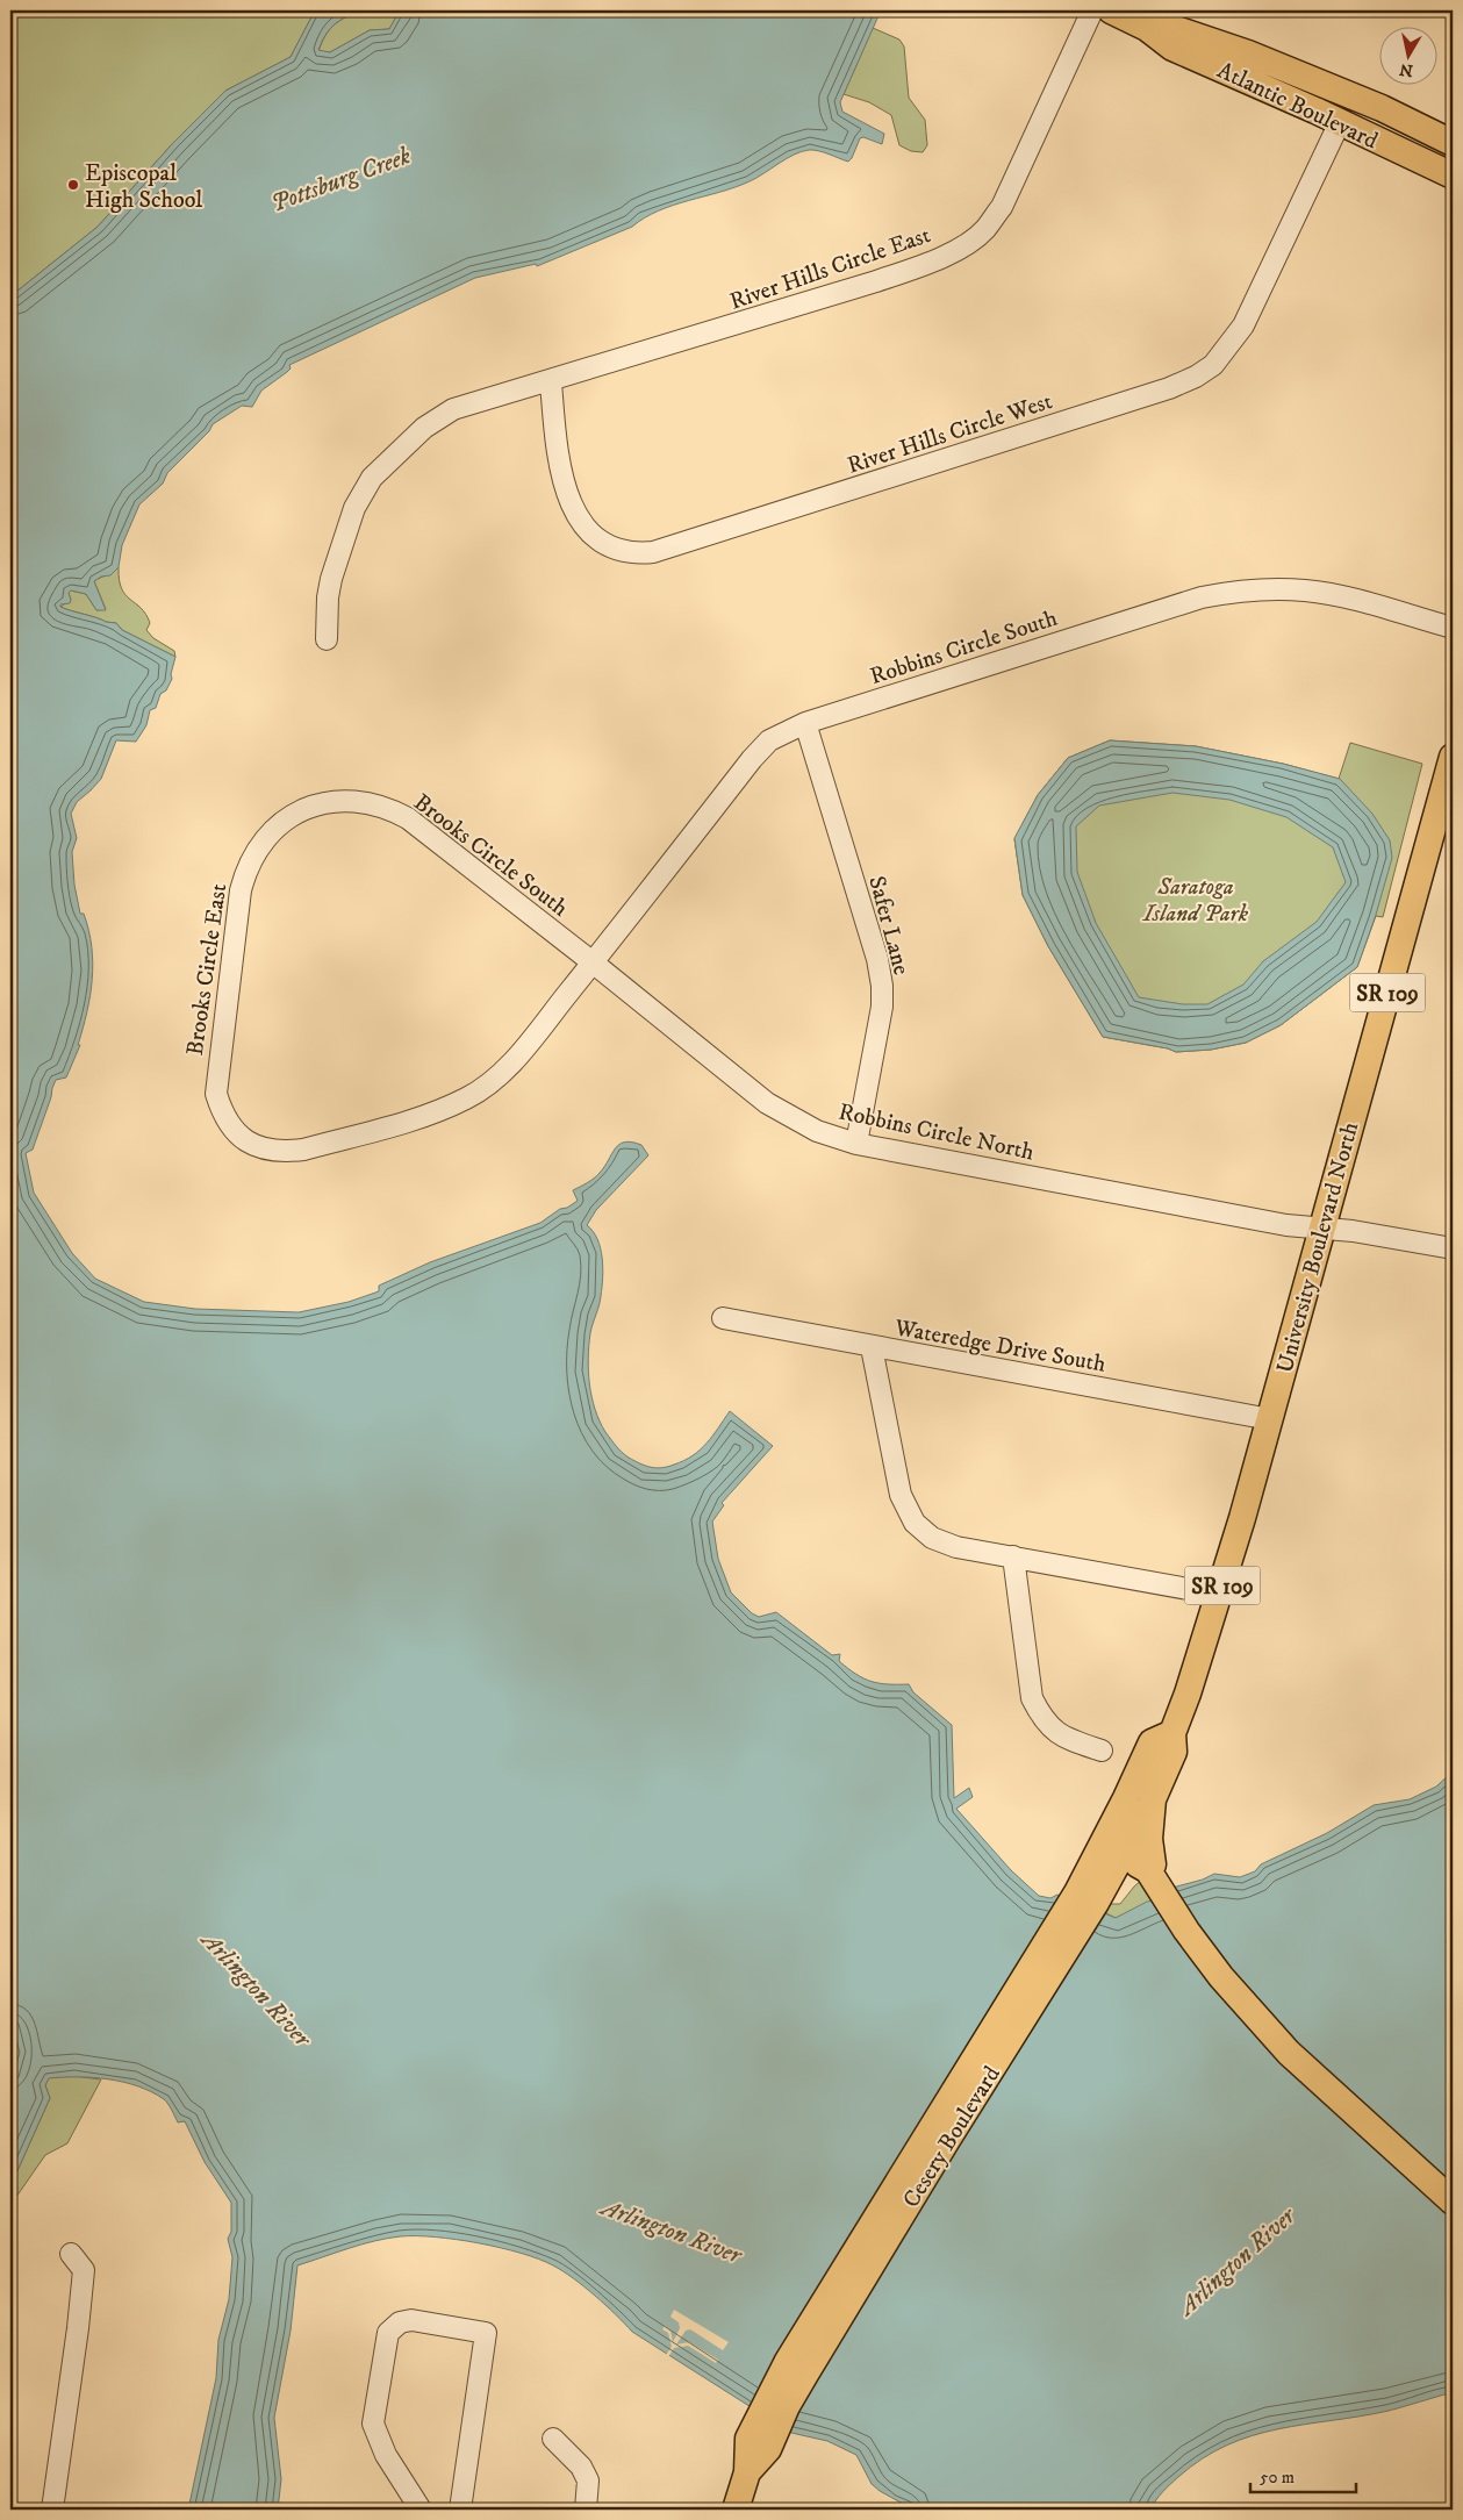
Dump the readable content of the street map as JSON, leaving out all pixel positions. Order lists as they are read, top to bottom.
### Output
{
  "streets": {
    "main road": [
      "Atlantic Boulevard",
      "SR 109",
      "University Boulevard North",
      "Cesery Boulevard"
    ],
    "street": [
      "River Hills Circle East",
      "River Hills Circle West",
      "Robbins Circle South",
      "Brooks Circle South",
      "Safer Lane",
      "Brooks Circle East",
      "Robbins Circle North",
      "Wateredge Drive South"
    ]
  },
  "crossings": [
    ["Atlantic Boulevard", "River Hills Circle West"],
    ["River Hills Circle East", "River Hills Circle West"],
    ["Robbins Circle South", "Brooks Circle South"],
    ["Robbins Circle South", "Safer Lane"],
    ["Robbins Circle South", "Brooks Circle East"],
    ["Robbins Circle South", "Robbins Circle North"],
    ["Brooks Circle South", "Brooks Circle East"],
    ["Brooks Circle South", "Robbins Circle North"],
    ["Safer Lane", "Robbins Circle North"],
    ["SR 109", "University Boulevard North"],
    ["SR 109", "Cesery Boulevard"],
    ["Robbins Circle North", "University Boulevard North"],
    ["University Boulevard North", "Wateredge Drive South"],
    ["University Boulevard North", "Cesery Boulevard"]
  ],
  "water": ["Pottsburg Creek", "Arlington River"],
  "parks": ["Saratoga Island Park"],
  "places": ["Episcopal High School"],
  "scale_bar": "50 m",
  "north": "bottom"
}
